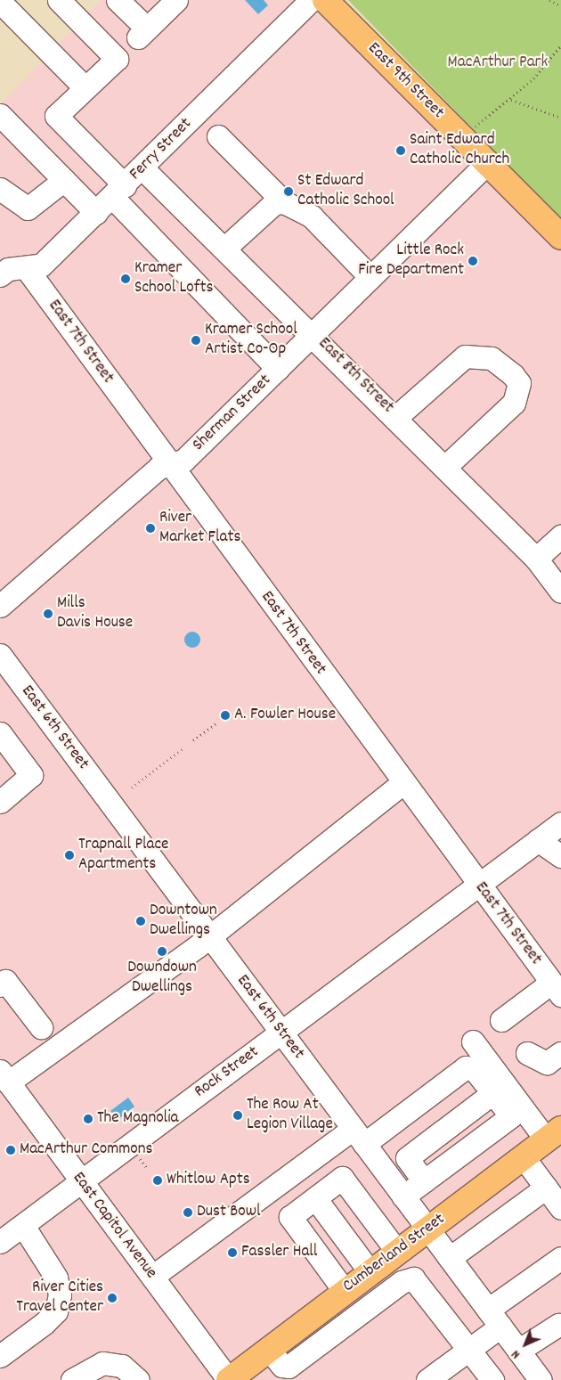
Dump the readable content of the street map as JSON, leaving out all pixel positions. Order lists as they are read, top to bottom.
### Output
{
  "streets": {
    "main road": ["East 9th Street", "Cumberland Street"],
    "street": [
      "Ferry Street",
      "East 7th Street",
      "East 8th Street",
      "Sherman Street",
      "East 6th Street",
      "Rock Street",
      "East Capitol Avenue"
    ]
  },
  "crossings": [
    ["East 9th Street", "Sherman Street"],
    ["Ferry Street", "East 7th Street"],
    ["Ferry Street", "East 8th Street"],
    ["East 7th Street", "Sherman Street"],
    ["East 7th Street", "Rock Street"],
    ["East 8th Street", "Sherman Street"],
    ["East 6th Street", "Rock Street"],
    ["East 6th Street", "Cumberland Street"],
    ["Rock Street", "East Capitol Avenue"],
    ["East Capitol Avenue", "Cumberland Street"]
  ],
  "parks": ["MacArthur Park"],
  "places": [
    "Saint Edward Catholic Church",
    "St Edward Catholic School",
    "Little Rock Fire Department",
    "Kramer School Lofts",
    "Kramer School Artist Co-Op",
    "River Market Flats",
    "Mills Davis House",
    "A. Fowler House",
    "Trapnall Place Apartments",
    "Downtown Dwellings",
    "Downdown Dwellings",
    "The Row At Legion Village",
    "The Magnolia",
    "MacArthur Commons",
    "Whitlow Apts",
    "Dust Bowl",
    "Fassler Hall",
    "River Cities Travel Center"
  ],
  "north": "bottom left"
}
